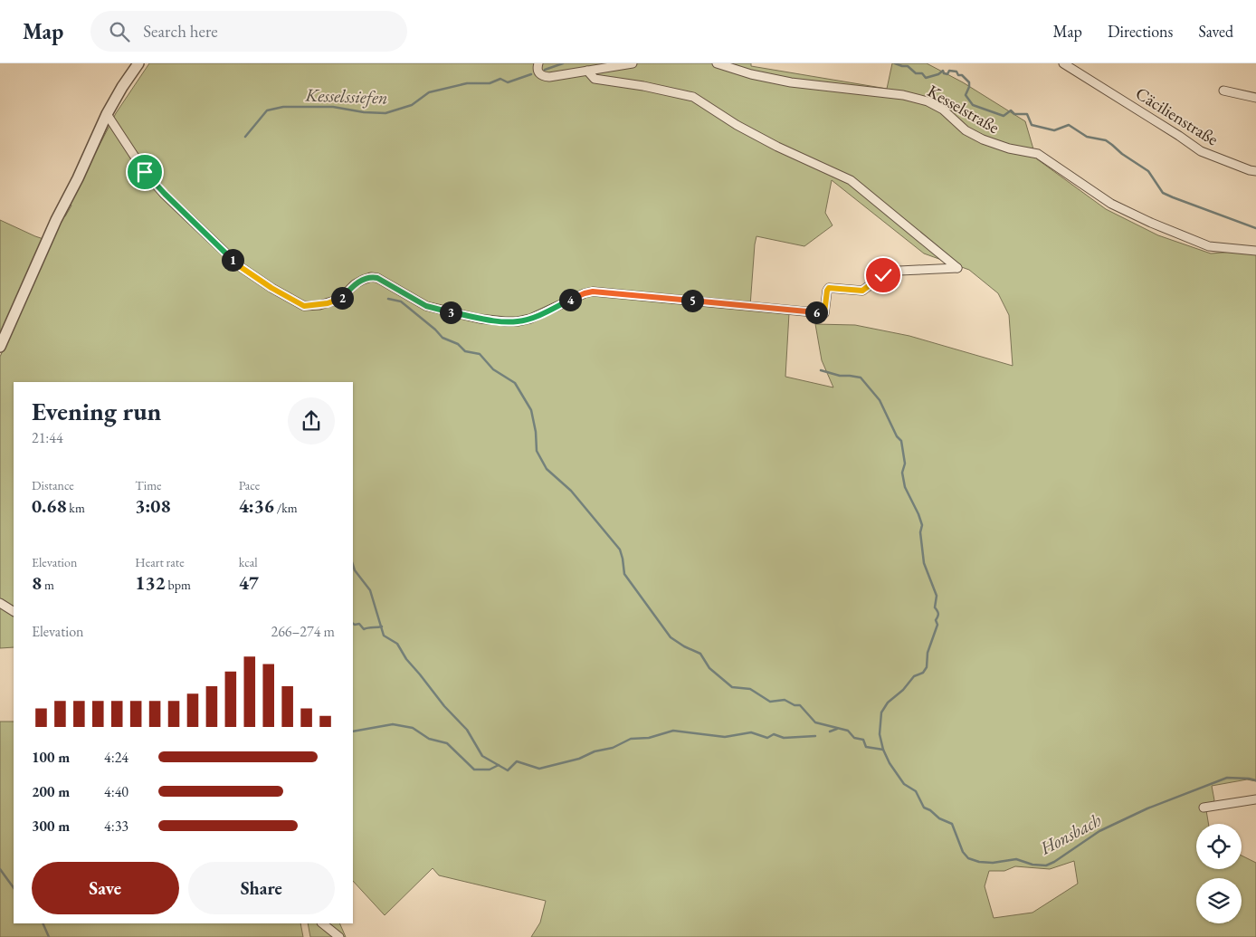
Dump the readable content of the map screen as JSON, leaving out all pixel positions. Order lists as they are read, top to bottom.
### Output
{
  "streets": {
    "street": ["Kesselstraße", "Cäcilienstraße"]
  },
  "water": ["Kesselssiefen", "Honsbach"],
  "page": {
    "header": "Map",
    "search": "Search here",
    "nav": ["Map", "Directions", "Saved"],
    "pins": [
      "1",
      "2",
      "4",
      "5",
      "3",
      "6"
    ],
    "heading": ["Evening run", "21:44"],
    "stats": [
      ["Distance", "0.68 km"],
      ["Time", "3:08"],
      ["Pace", "4:36 /km"],
      ["Elevation", "8 m"],
      ["Heart rate", "132 bpm"],
      ["kcal", "47"]
    ],
    "chart": ["Elevation", "266–274 m"],
    "list": [
      {
        "name": "100 m",
        "note": "4:24"
      },
      {
        "name": "200 m",
        "note": "4:40"
      },
      {
        "name": "300 m",
        "note": "4:33"
      }
    ],
    "buttons": ["Save", "Share"]
  }
}
